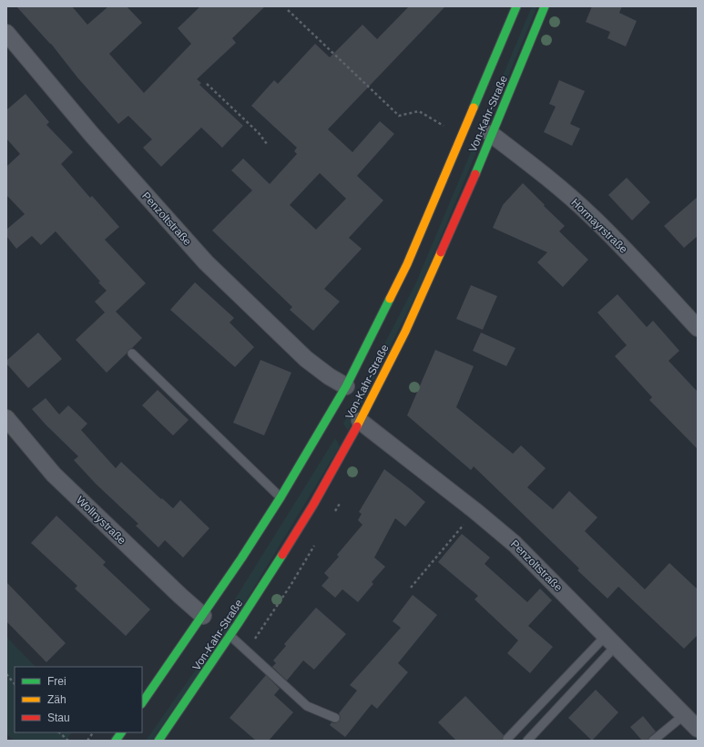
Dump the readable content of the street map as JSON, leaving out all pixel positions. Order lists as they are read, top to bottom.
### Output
{
  "streets": {
    "main road": ["Von-Kahr-Straße"],
    "street": ["Penzoltstraße", "Hormayrstraße", "Wollnystraße"]
  },
  "crossings": [
    ["Von-Kahr-Straße", "Penzoltstraße"],
    ["Von-Kahr-Straße", "Hormayrstraße"],
    ["Von-Kahr-Straße", "Wollnystraße"]
  ],
  "legend": ["Frei", "Zäh", "Stau"]
}
